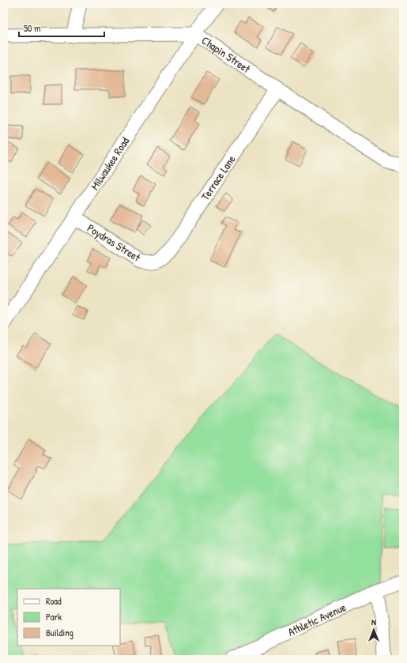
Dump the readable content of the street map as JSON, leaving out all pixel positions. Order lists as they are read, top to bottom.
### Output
{
  "streets": {
    "street": [
      "Chapin Street",
      "Milwaukee Road",
      "Terrace Lane",
      "Poydras Street",
      "Athletic Avenue"
    ]
  },
  "crossings": [
    ["Chapin Street", "Milwaukee Road"],
    ["Chapin Street", "Terrace Lane"],
    ["Milwaukee Road", "Poydras Street"],
    ["Terrace Lane", "Poydras Street"]
  ],
  "legend": ["Road", "Park", "Building"],
  "scale_bar": "50 m",
  "north": "top"
}
